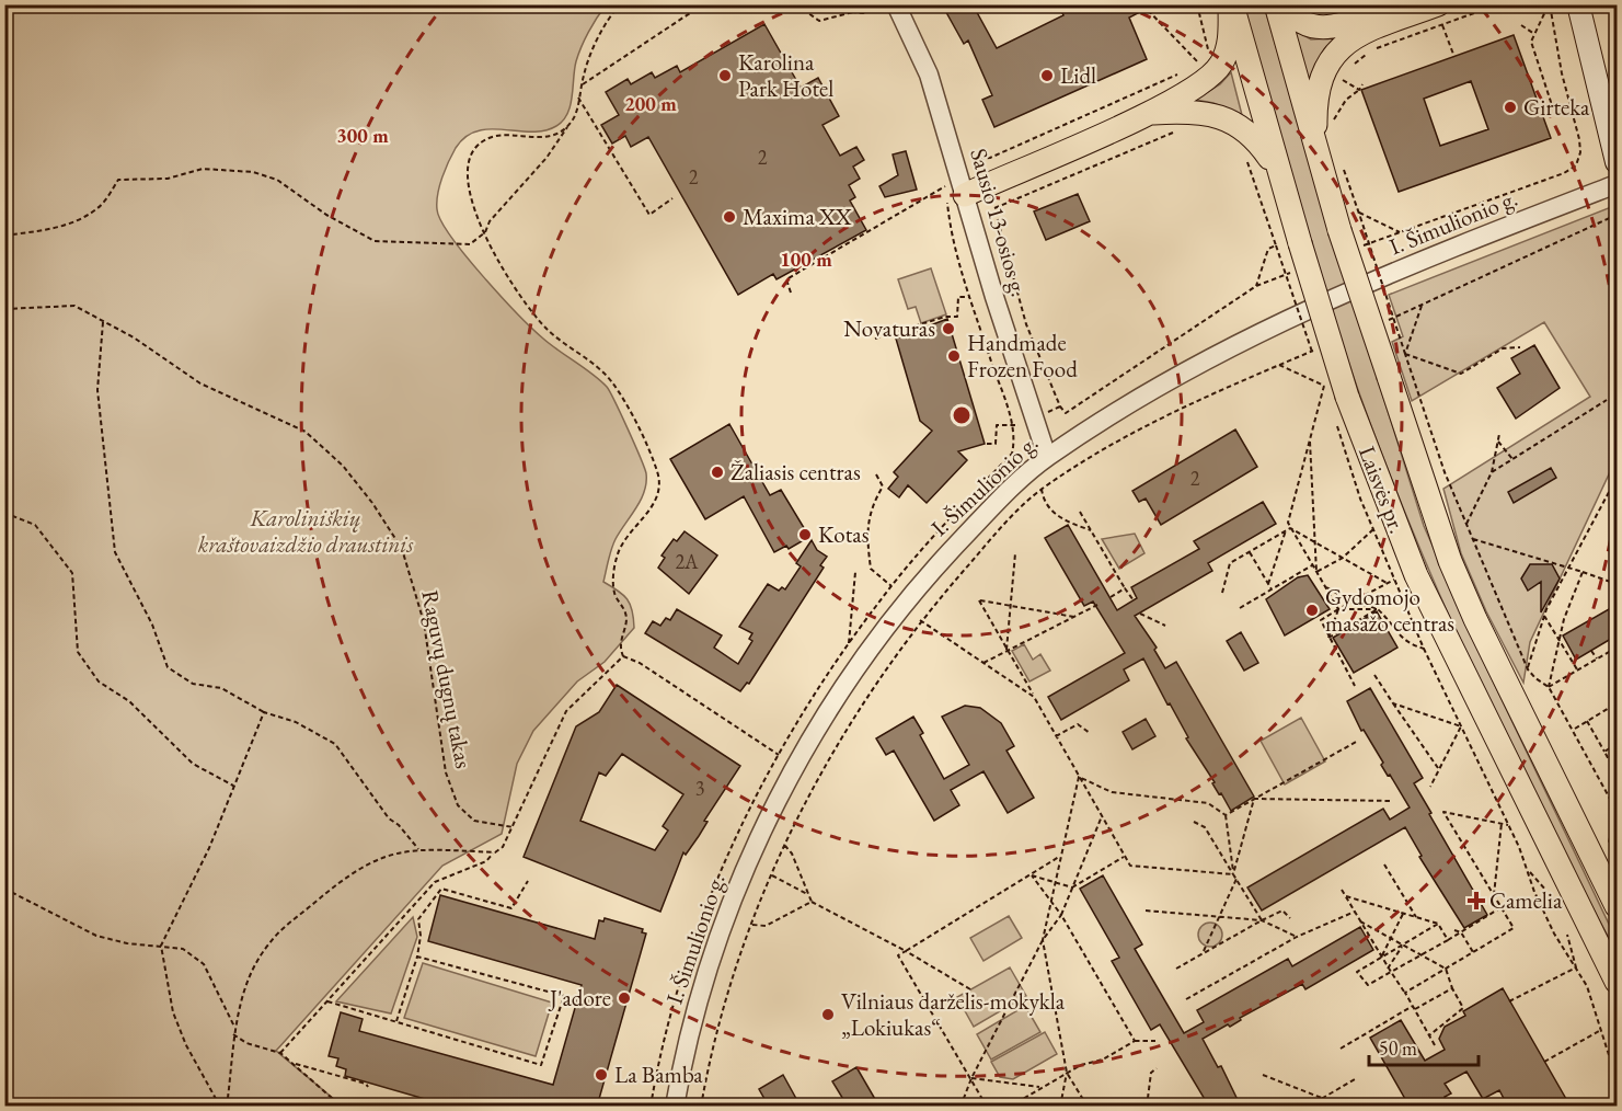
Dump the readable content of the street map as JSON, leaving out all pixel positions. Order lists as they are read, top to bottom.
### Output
{
  "streets": {
    "main road": ["Laisvės pr."],
    "street": ["Sausio 13-osios g.", "I. Šimulionio g."],
    "path": ["Raguvų dugnų takas"]
  },
  "crossings": [
    ["Sausio 13-osios g.", "I. Šimulionio g."]
  ],
  "parks": ["Karoliniškių kraštovaizdžio draustinis"],
  "places": {
    "other": [
      "Karolina Park Hotel",
      "Lidl",
      "Girteka",
      "Maxima XX",
      "Novaturas",
      "Handmade Frozen Food",
      "Žaliasis centras",
      "Kotas",
      "Gydomojo masažo centras",
      "J'adore",
      "Vilniaus darželis-mokykla „Lokiukas“",
      "La Bamba"
    ],
    "health": ["Camelia"]
  },
  "house_numbers": [
    "2",
    "2",
    "2",
    "2A",
    "3"
  ],
  "scale_bar": "50 m",
  "rings": ["200 m", "300 m", "100 m"]
}
